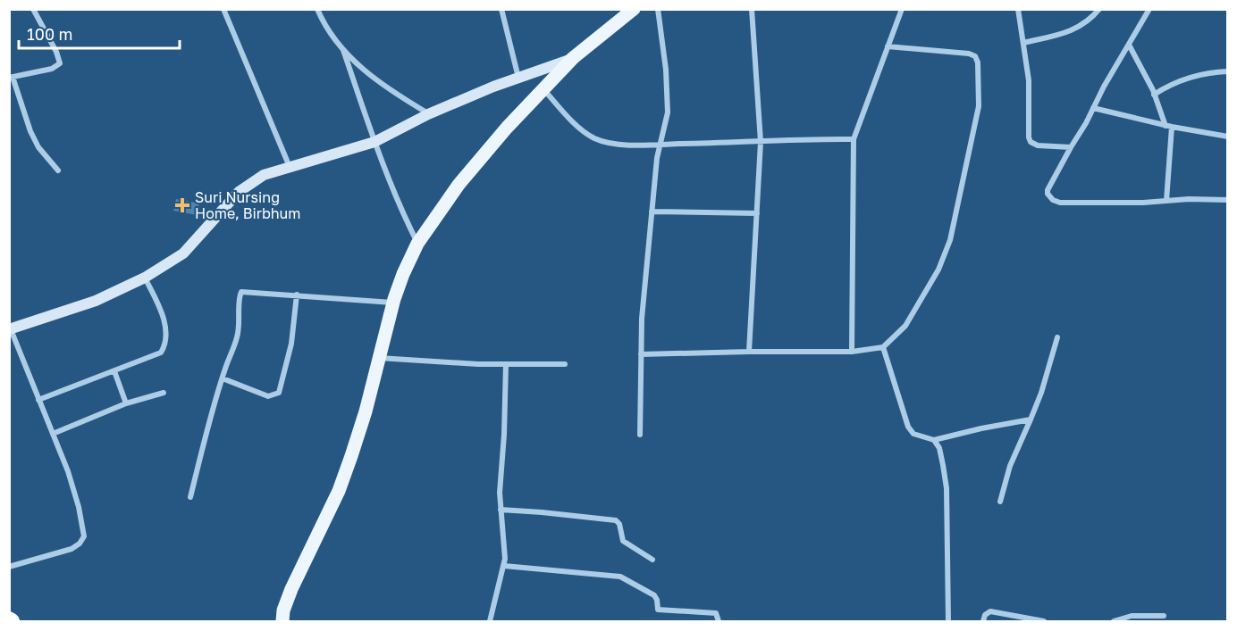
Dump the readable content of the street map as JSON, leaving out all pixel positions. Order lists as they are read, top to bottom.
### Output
{
  "places": {
    "health": ["Suri Nursing Home, Birbhum"]
  },
  "scale_bar": "100 m"
}
